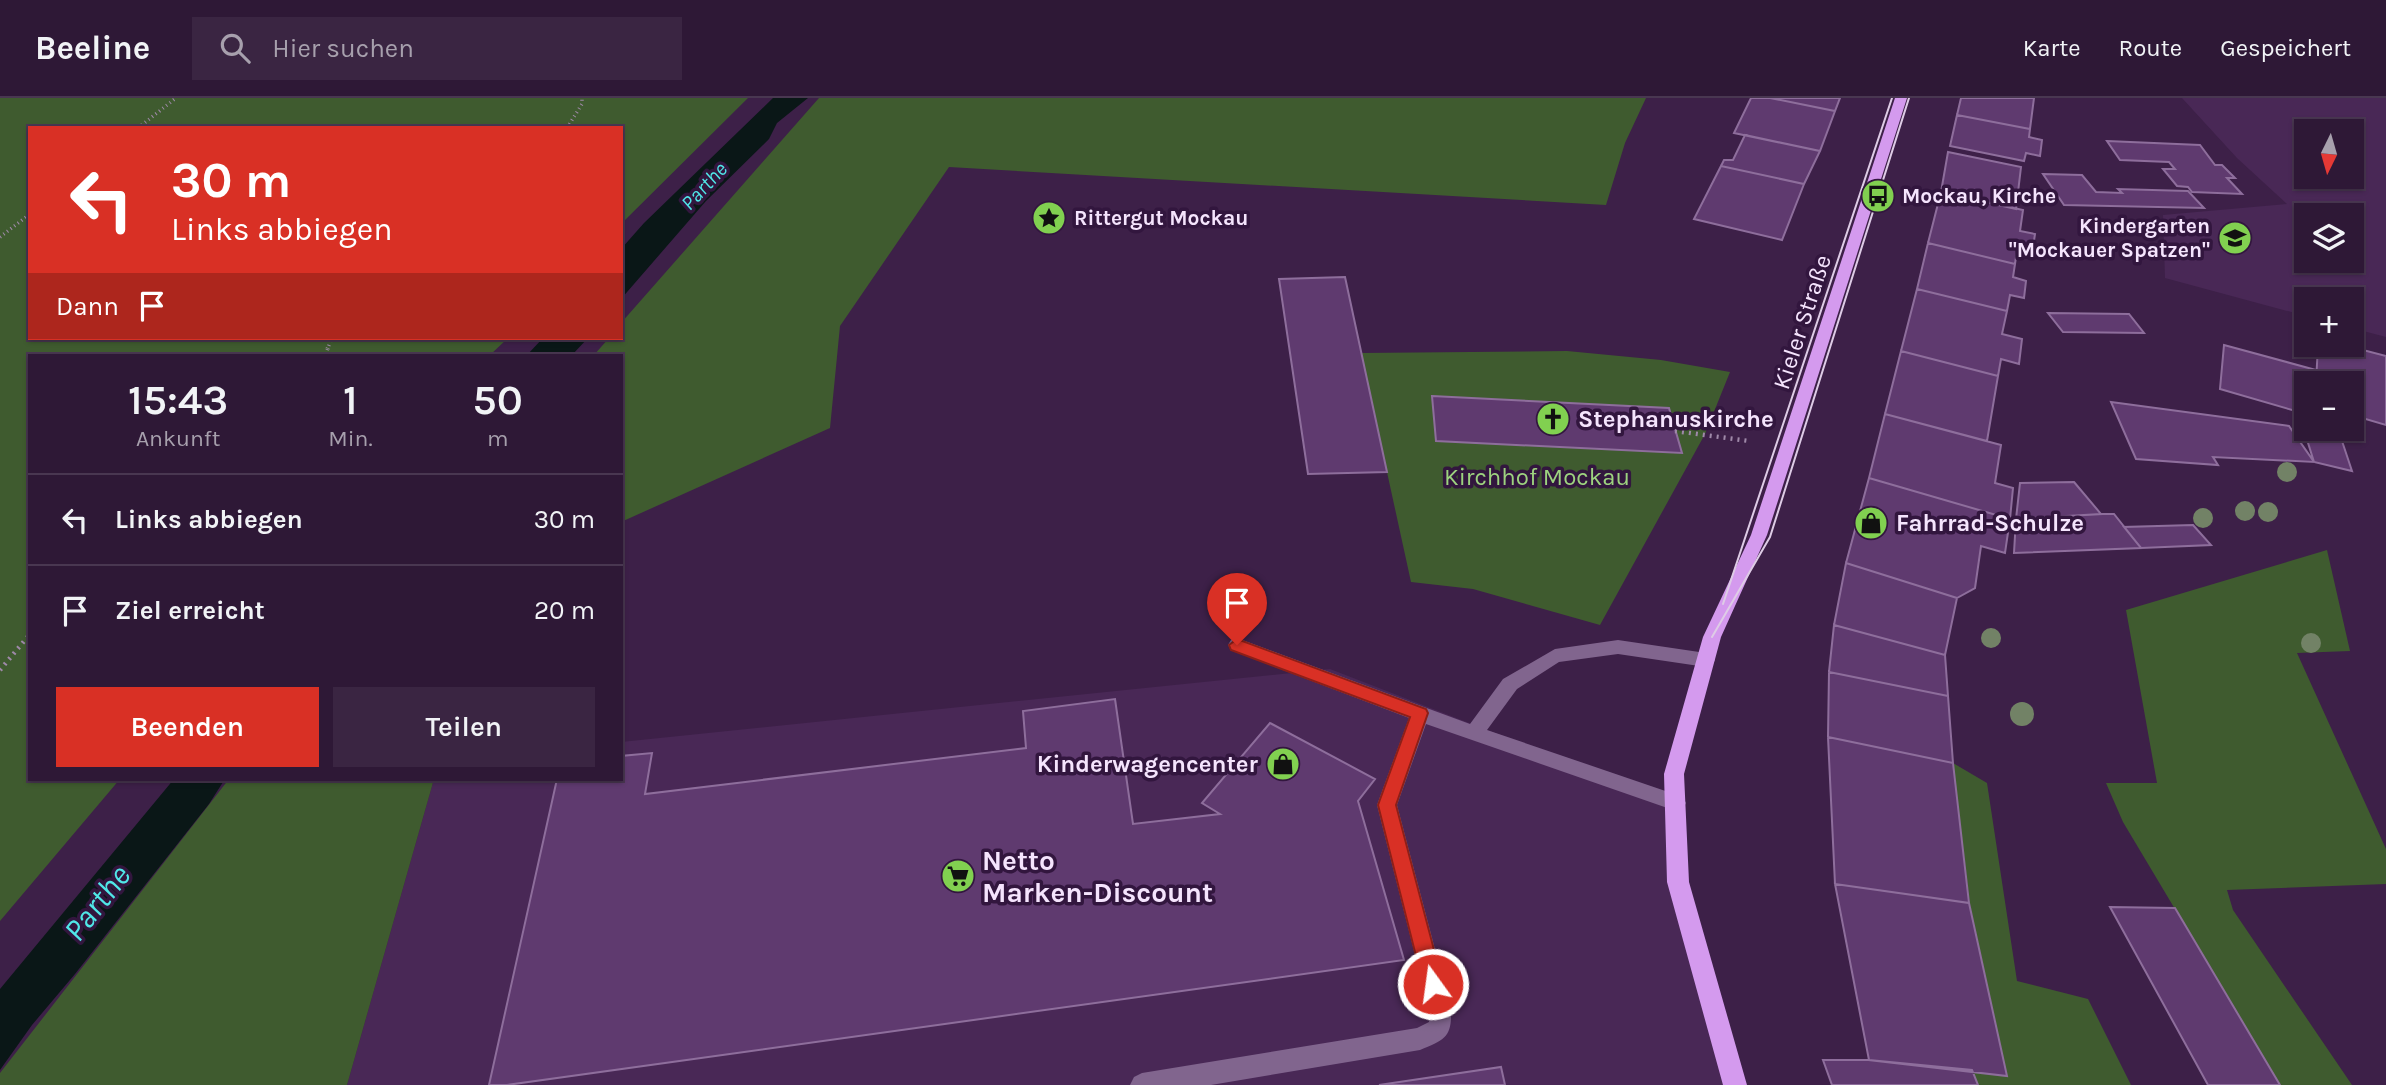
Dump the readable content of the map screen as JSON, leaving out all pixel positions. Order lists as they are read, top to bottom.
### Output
{
  "streets": {
    "main road": ["Kieler Straße"]
  },
  "water": ["Parthe"],
  "parks": ["Kirchhof Mockau"],
  "places": {
    "bus stop": ["Mockau, Kirche"],
    "place": ["Rittergut Mockau"],
    "school or university": ["Kindergarten \"Mockauer Spatzen\""],
    "church": ["Stephanuskirche"],
    "shop": ["Fahrrad-Schulze", "Kinderwagencenter"],
    "supermarket": ["Netto Marken-Discount"]
  },
  "north": "bottom",
  "page": {
    "header": "Beeline",
    "search": "Hier suchen",
    "nav": ["Karte", "Route", "Gespeichert"],
    "map_buttons": ["+", "−"],
    "turn": ["30 m", "Links abbiegen"],
    "then": "Dann",
    "eta": [
      "15:43",
      "Ankunft",
      "1",
      "Min.",
      "50",
      "m"
    ],
    "list": [
      {
        "name": "Links abbiegen",
        "value": "30 m"
      },
      {
        "name": "Ziel erreicht",
        "value": "20 m"
      }
    ],
    "buttons": ["Beenden", "Teilen"]
  }
}
